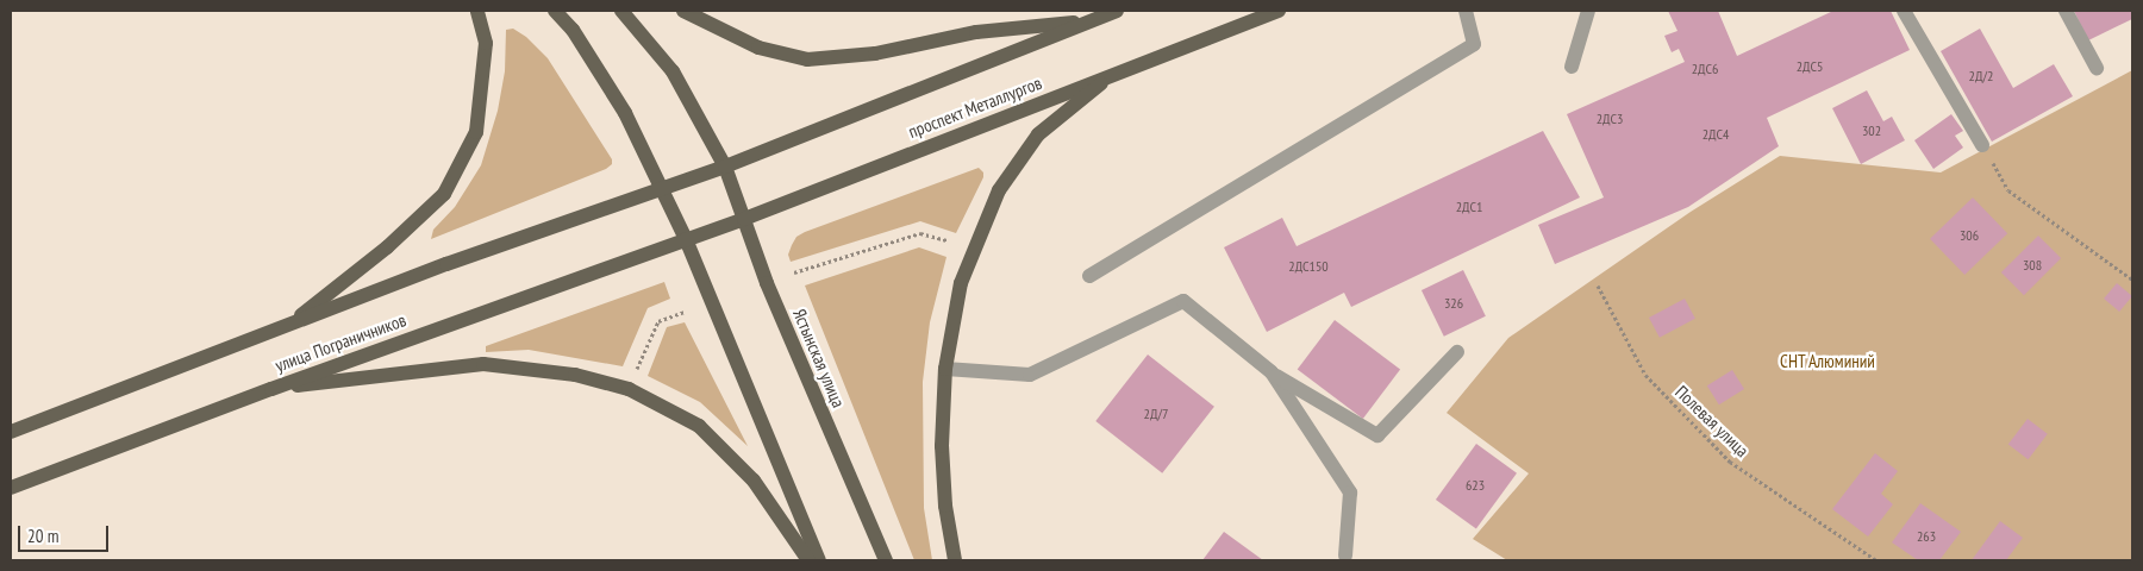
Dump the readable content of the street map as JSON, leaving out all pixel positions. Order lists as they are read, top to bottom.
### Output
{
  "streets": {
    "main road": ["проспект Металлургов", "улица Пограничников", "Ястынская улица"],
    "path": ["Полевая улица"]
  },
  "crossings": [
    ["проспект Металлургов", "улица Пограничников"],
    ["проспект Металлургов", "Ястынская улица"]
  ],
  "parks": ["СНТ Алюминий"],
  "house_numbers": [
    "2ДС5",
    "2ДС6",
    "2Д/2",
    "2ДС3",
    "302",
    "2ДС4",
    "2ДС1",
    "306",
    "308",
    "2ДС150",
    "326",
    "2Д/7",
    "623",
    "263"
  ],
  "scale_bar": "20 m"
}
